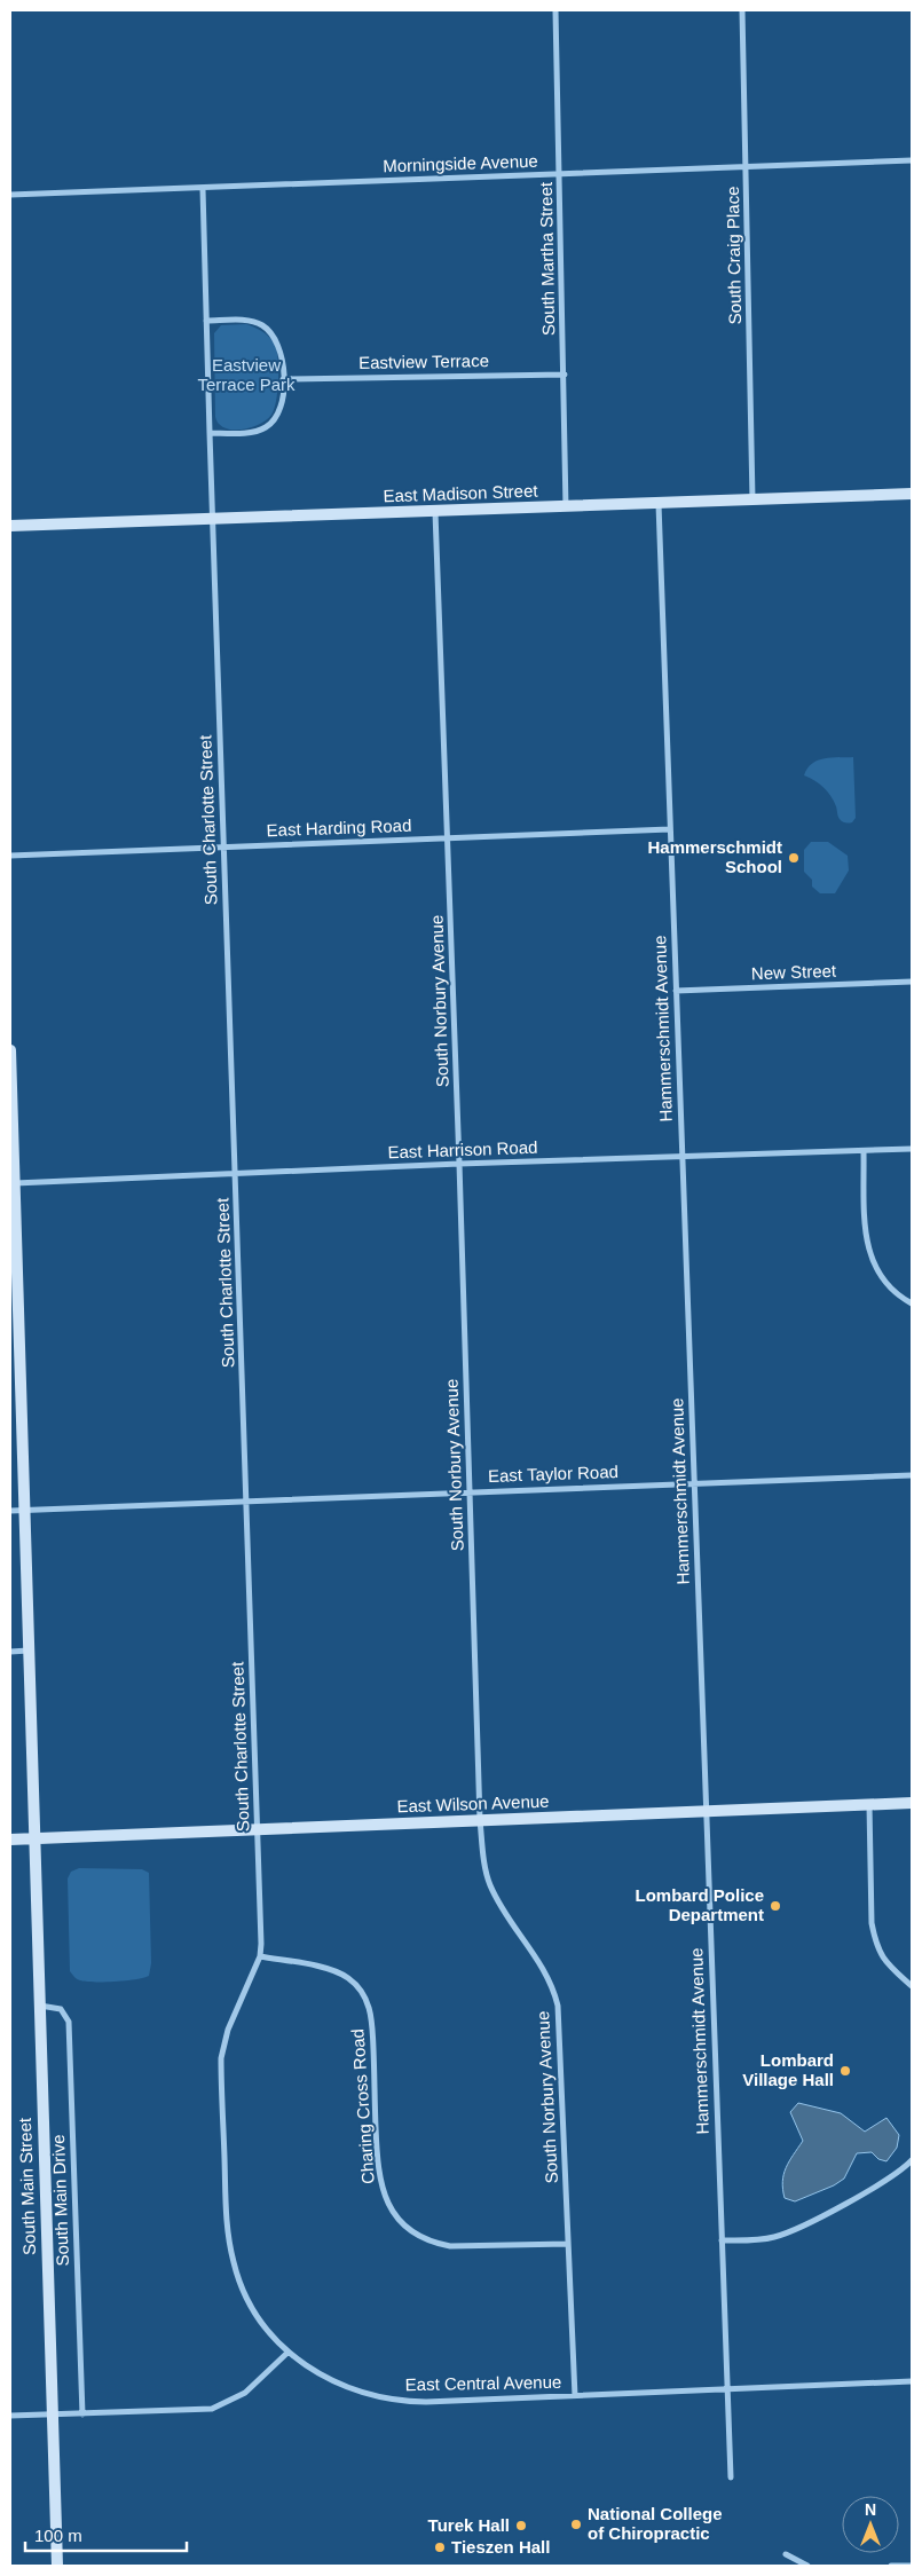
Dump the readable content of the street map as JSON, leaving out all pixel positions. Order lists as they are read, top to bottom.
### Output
{
  "streets": {
    "street": [
      "Morningside Avenue",
      "South Craig Place",
      "South Martha Street",
      "Eastview Terrace",
      "East Madison Street",
      "South Charlotte Street",
      "East Harding Road",
      "New Street",
      "South Norbury Avenue",
      "Hammerschmidt Avenue",
      "East Harrison Road",
      "East Taylor Road",
      "East Wilson Avenue",
      "Charing Cross Road",
      "South Main Street",
      "South Main Drive",
      "East Central Avenue"
    ]
  },
  "crossings": [
    ["Morningside Avenue", "South Craig Place"],
    ["Morningside Avenue", "South Martha Street"],
    ["Morningside Avenue", "South Charlotte Street"],
    ["South Craig Place", "East Madison Street"],
    ["South Martha Street", "Eastview Terrace"],
    ["South Martha Street", "East Madison Street"],
    ["East Madison Street", "South Charlotte Street"],
    ["East Madison Street", "South Norbury Avenue"],
    ["East Madison Street", "Hammerschmidt Avenue"],
    ["South Charlotte Street", "East Harding Road"],
    ["South Charlotte Street", "East Harrison Road"],
    ["South Charlotte Street", "East Taylor Road"],
    ["South Charlotte Street", "East Wilson Avenue"],
    ["South Charlotte Street", "Charing Cross Road"],
    ["South Charlotte Street", "East Central Avenue"],
    ["East Harding Road", "South Norbury Avenue"],
    ["East Harding Road", "Hammerschmidt Avenue"],
    ["New Street", "Hammerschmidt Avenue"],
    ["South Norbury Avenue", "East Harrison Road"],
    ["South Norbury Avenue", "East Taylor Road"],
    ["South Norbury Avenue", "East Wilson Avenue"],
    ["South Norbury Avenue", "Charing Cross Road"],
    ["South Norbury Avenue", "East Central Avenue"],
    ["Hammerschmidt Avenue", "East Harrison Road"],
    ["Hammerschmidt Avenue", "East Taylor Road"],
    ["Hammerschmidt Avenue", "East Wilson Avenue"],
    ["Hammerschmidt Avenue", "East Central Avenue"],
    ["East Harrison Road", "South Main Street"],
    ["East Taylor Road", "South Main Street"],
    ["East Wilson Avenue", "South Main Street"],
    ["South Main Street", "South Main Drive"]
  ],
  "parks": ["Eastview Terrace Park"],
  "places": [
    "Hammerschmidt School",
    "Lombard Police Department",
    "Lombard Village Hall",
    "National College of Chiropractic",
    "Turek Hall",
    "Tieszen Hall"
  ],
  "scale_bar": "100 m",
  "north": "top"
}
